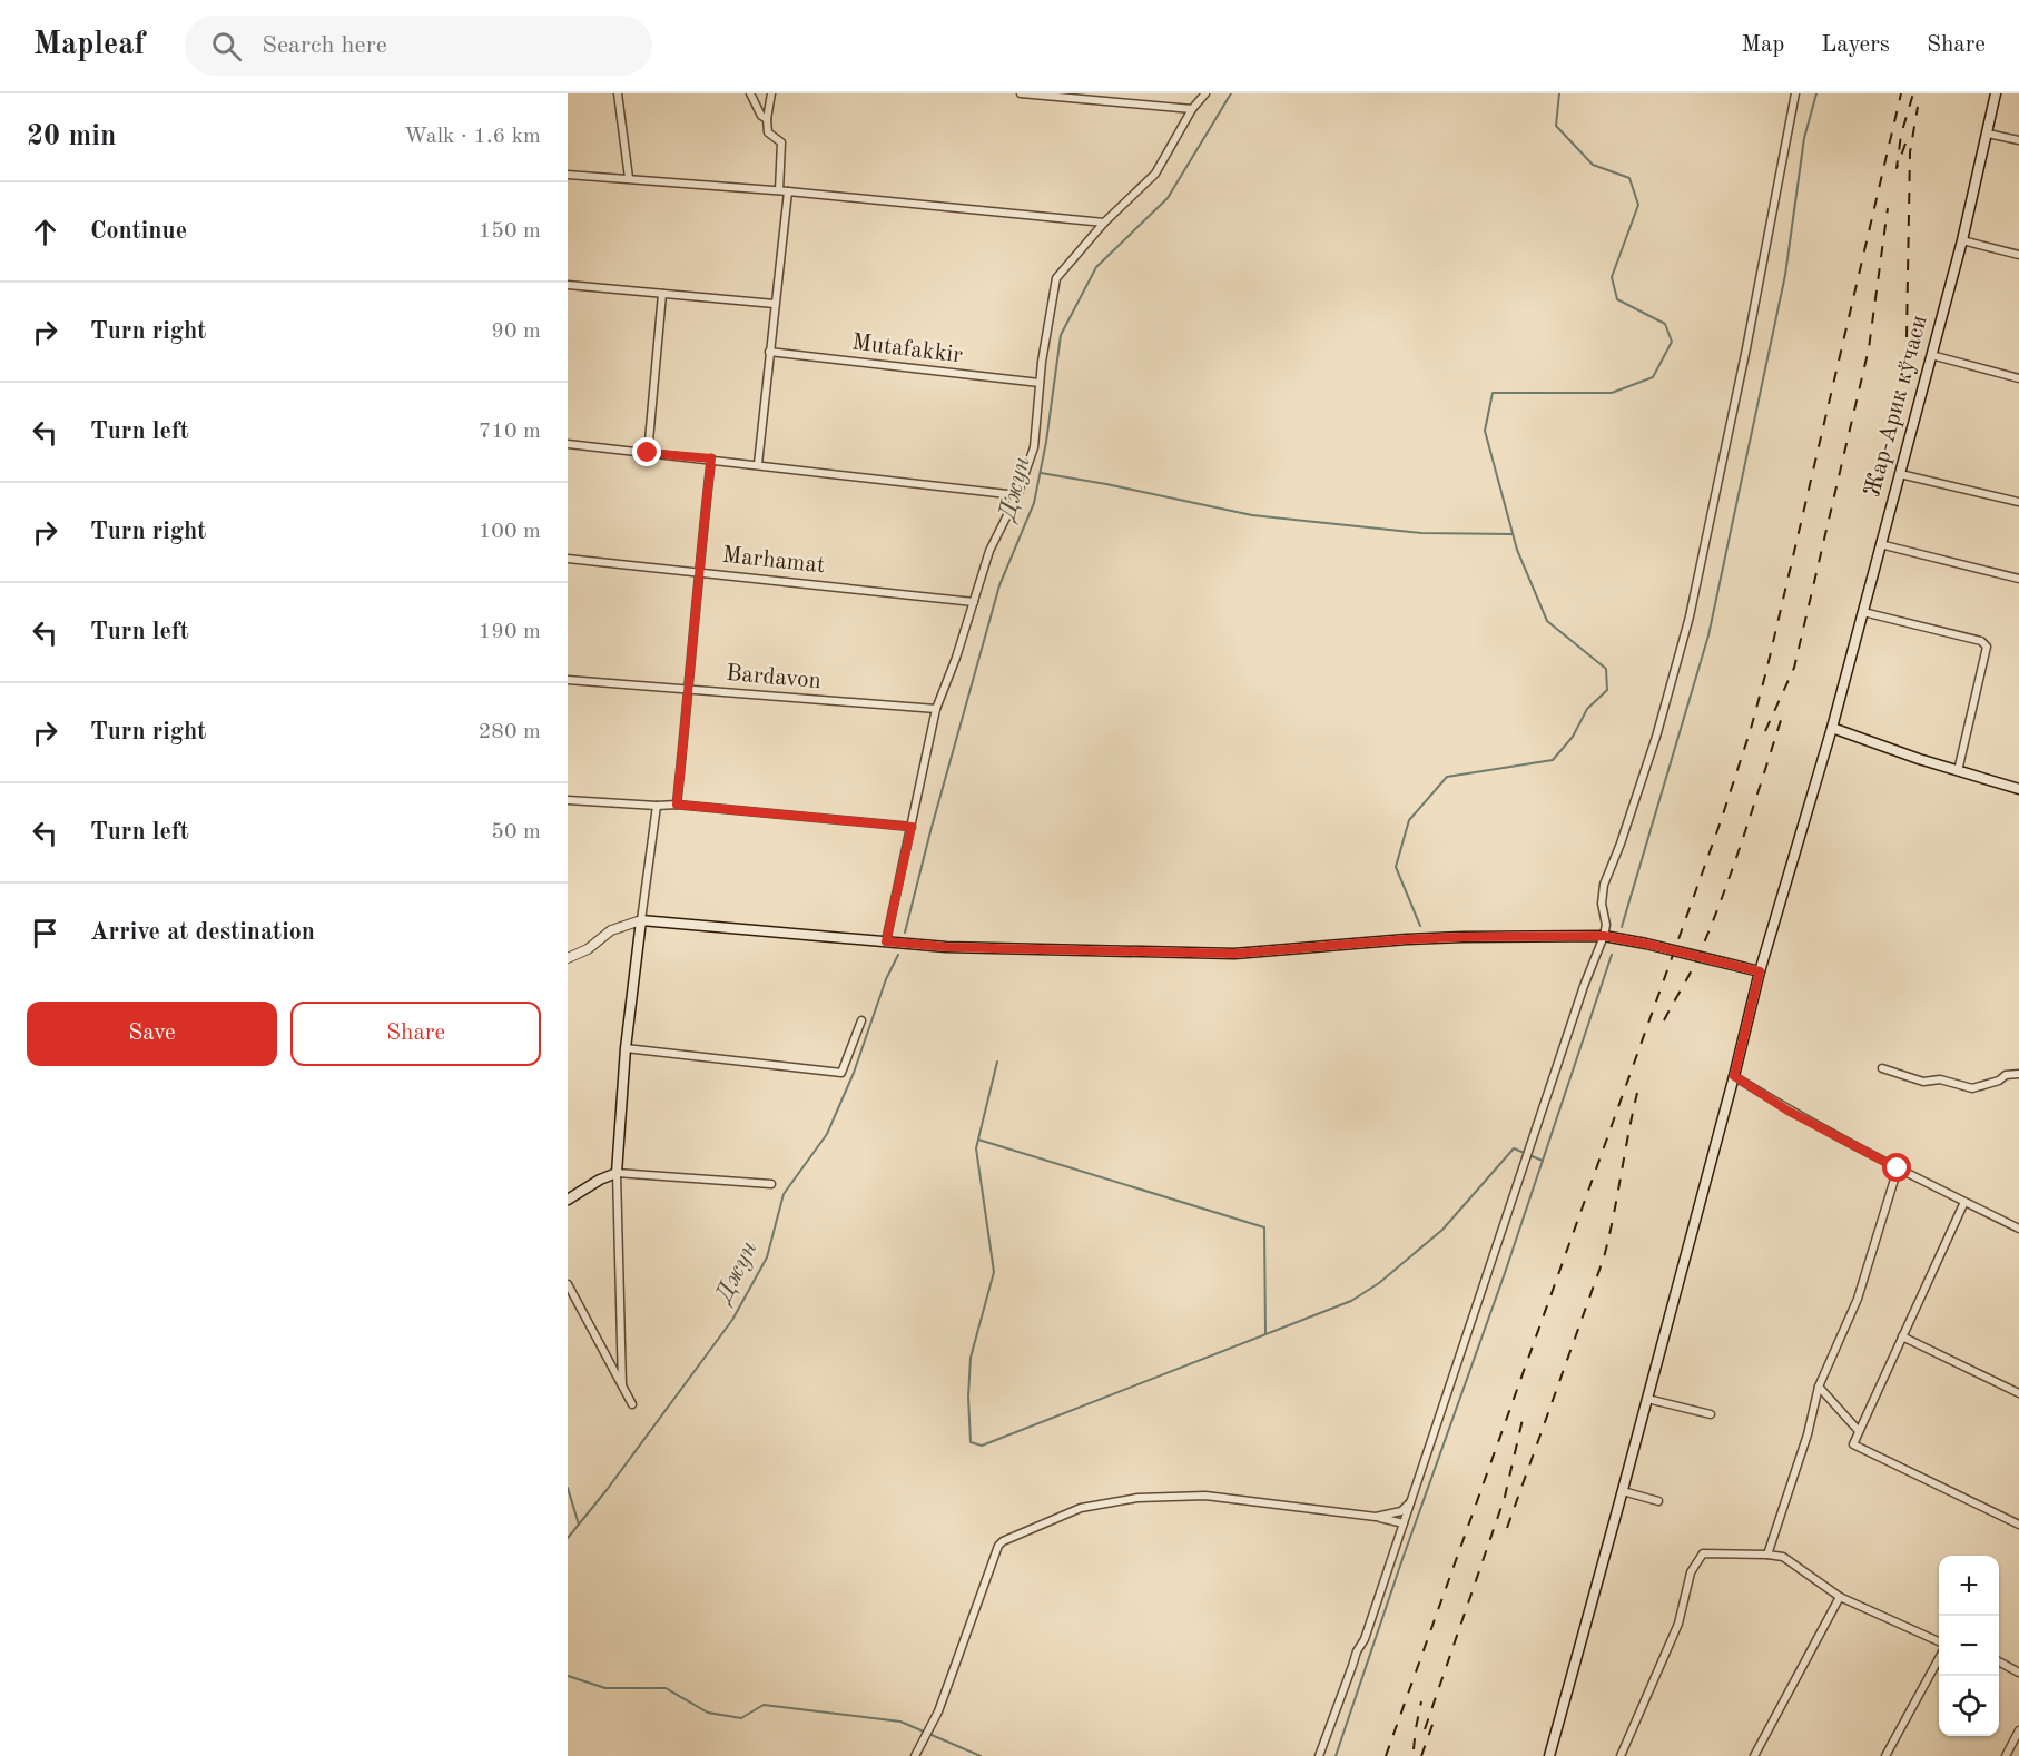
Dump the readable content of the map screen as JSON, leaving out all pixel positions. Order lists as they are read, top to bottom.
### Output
{
  "streets": {
    "main road": ["Жар-Арик кўчаси"],
    "street": ["Mutafakkir", "Marhamat", "Bardavon"]
  },
  "water": ["Джун"],
  "page": {
    "header": "Mapleaf",
    "search": "Search here",
    "nav": ["Map", "Layers", "Share"],
    "heading": ["20 min", "Walk · 1.6 km"],
    "list": [
      ["Continue", "150 m"],
      ["Turn right", "90 m"],
      ["Turn left", "710 m"],
      ["Turn right", "100 m"],
      ["Turn left", "190 m"],
      ["Turn right", "280 m"],
      ["Turn left", "50 m"],
      "Arrive at destination"
    ],
    "buttons": ["Save", "Share"],
    "map_buttons": ["+", "−"]
  }
}
